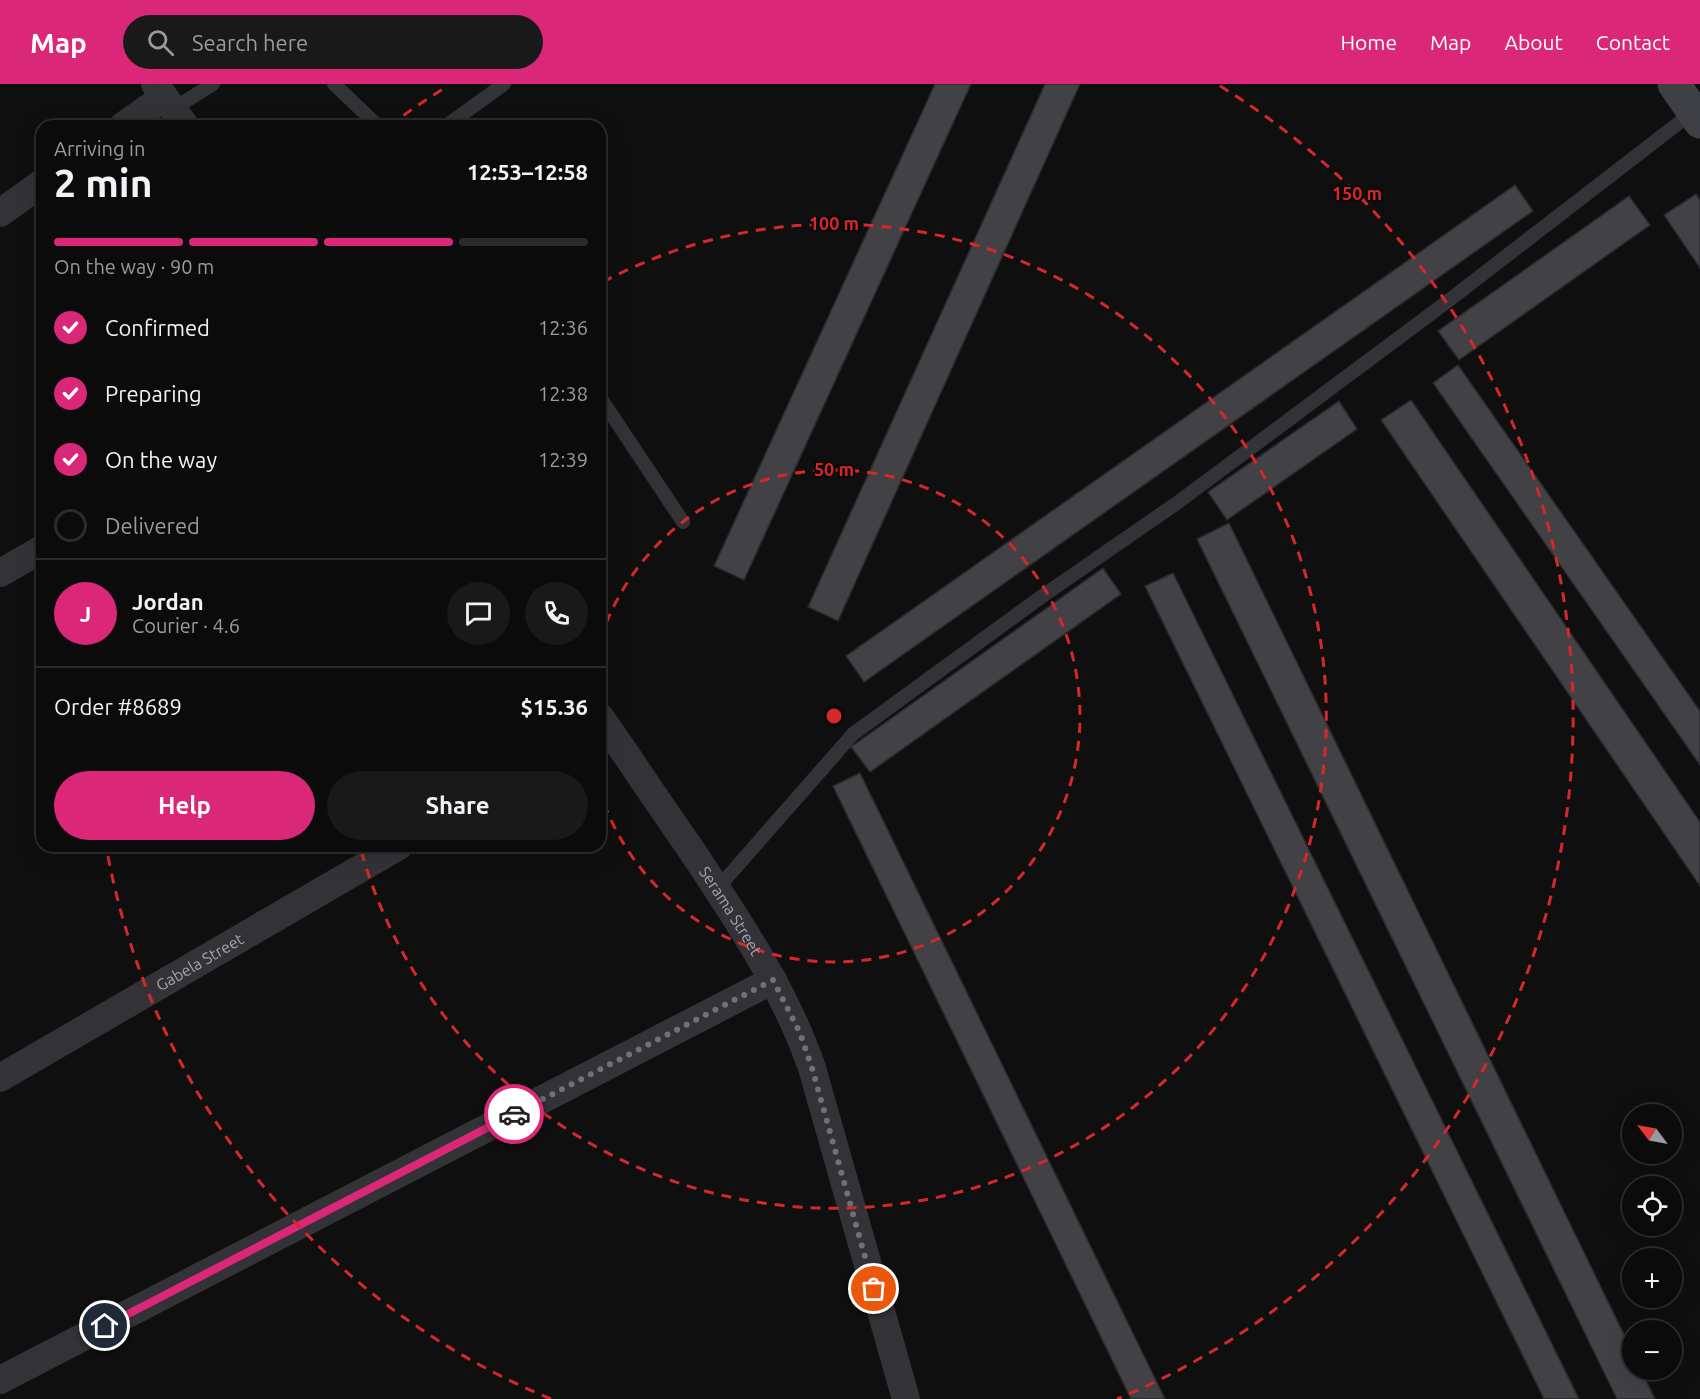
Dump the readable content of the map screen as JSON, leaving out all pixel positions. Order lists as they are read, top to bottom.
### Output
{
  "streets": {
    "street": ["Serama Street", "Gabela Street"]
  },
  "north": "top left",
  "page": {
    "header": "Map",
    "search": "Search here",
    "nav": [
      "Home",
      "Map",
      "About",
      "Contact"
    ],
    "heading": ["2 min", "Arriving in", "12:53–12:58"],
    "panel": [
      "Jordan",
      "Courier · 4.6",
      "Order #8689",
      "$15.36"
    ],
    "bar": "On the way · 90 m",
    "list": [
      ["Confirmed", "12:36"],
      ["Preparing", "12:38"],
      ["On the way", "12:39"],
      "Delivered"
    ],
    "round": "J",
    "buttons": ["Help", "Share"],
    "map_buttons": ["+", "−"]
  },
  "rings": ["150 m", "100 m", "50 m"]
}
